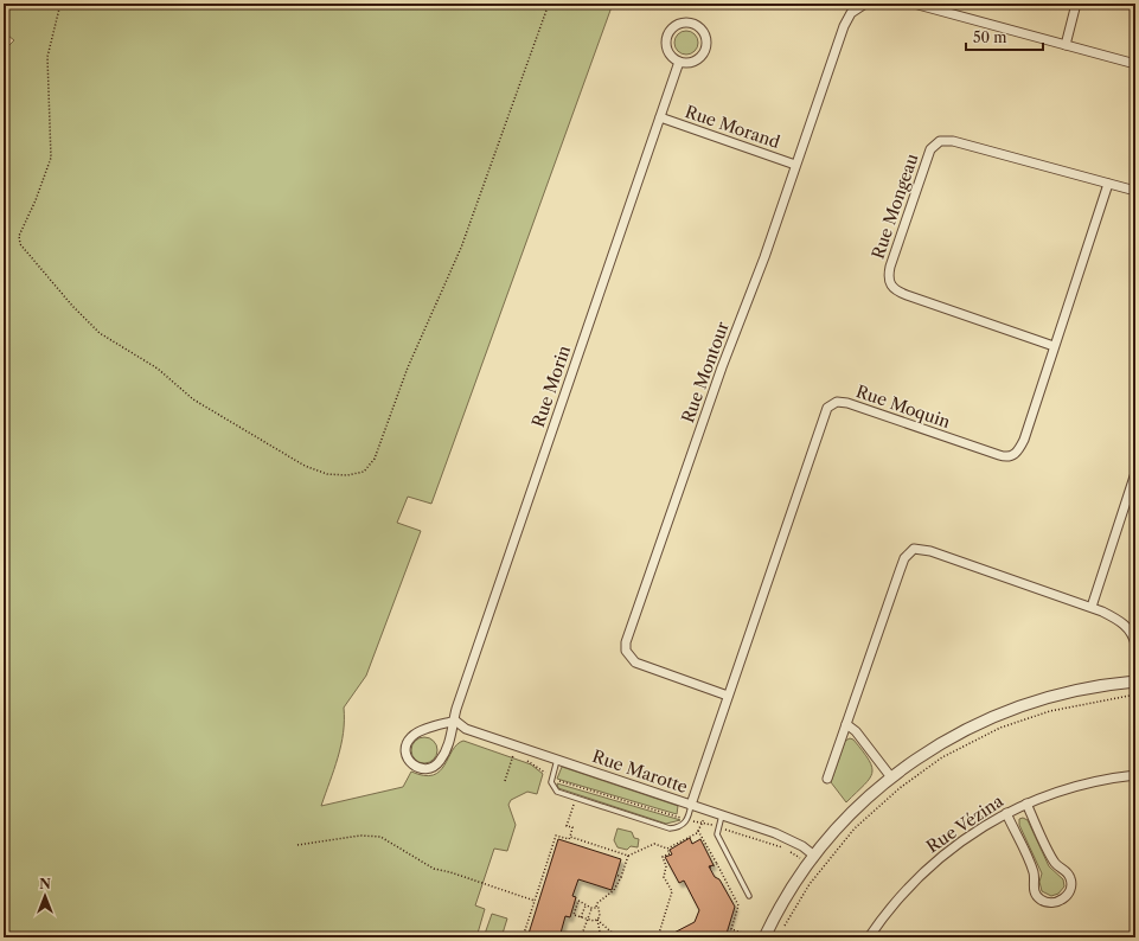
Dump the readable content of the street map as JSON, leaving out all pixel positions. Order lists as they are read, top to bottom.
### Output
{
  "streets": {
    "street": [
      "Rue Morand",
      "Rue Mongeau",
      "Rue Montour",
      "Rue Morin",
      "Rue Moquin",
      "Rue Marotte",
      "Rue Vézina"
    ]
  },
  "crossings": [
    ["Rue Morand", "Rue Montour"],
    ["Rue Morand", "Rue Morin"],
    ["Rue Mongeau", "Rue Moquin"],
    ["Rue Montour", "Rue Moquin"],
    ["Rue Morin", "Rue Marotte"],
    ["Rue Moquin", "Rue Marotte"]
  ],
  "scale_bar": "50 m",
  "north": "top"
}
